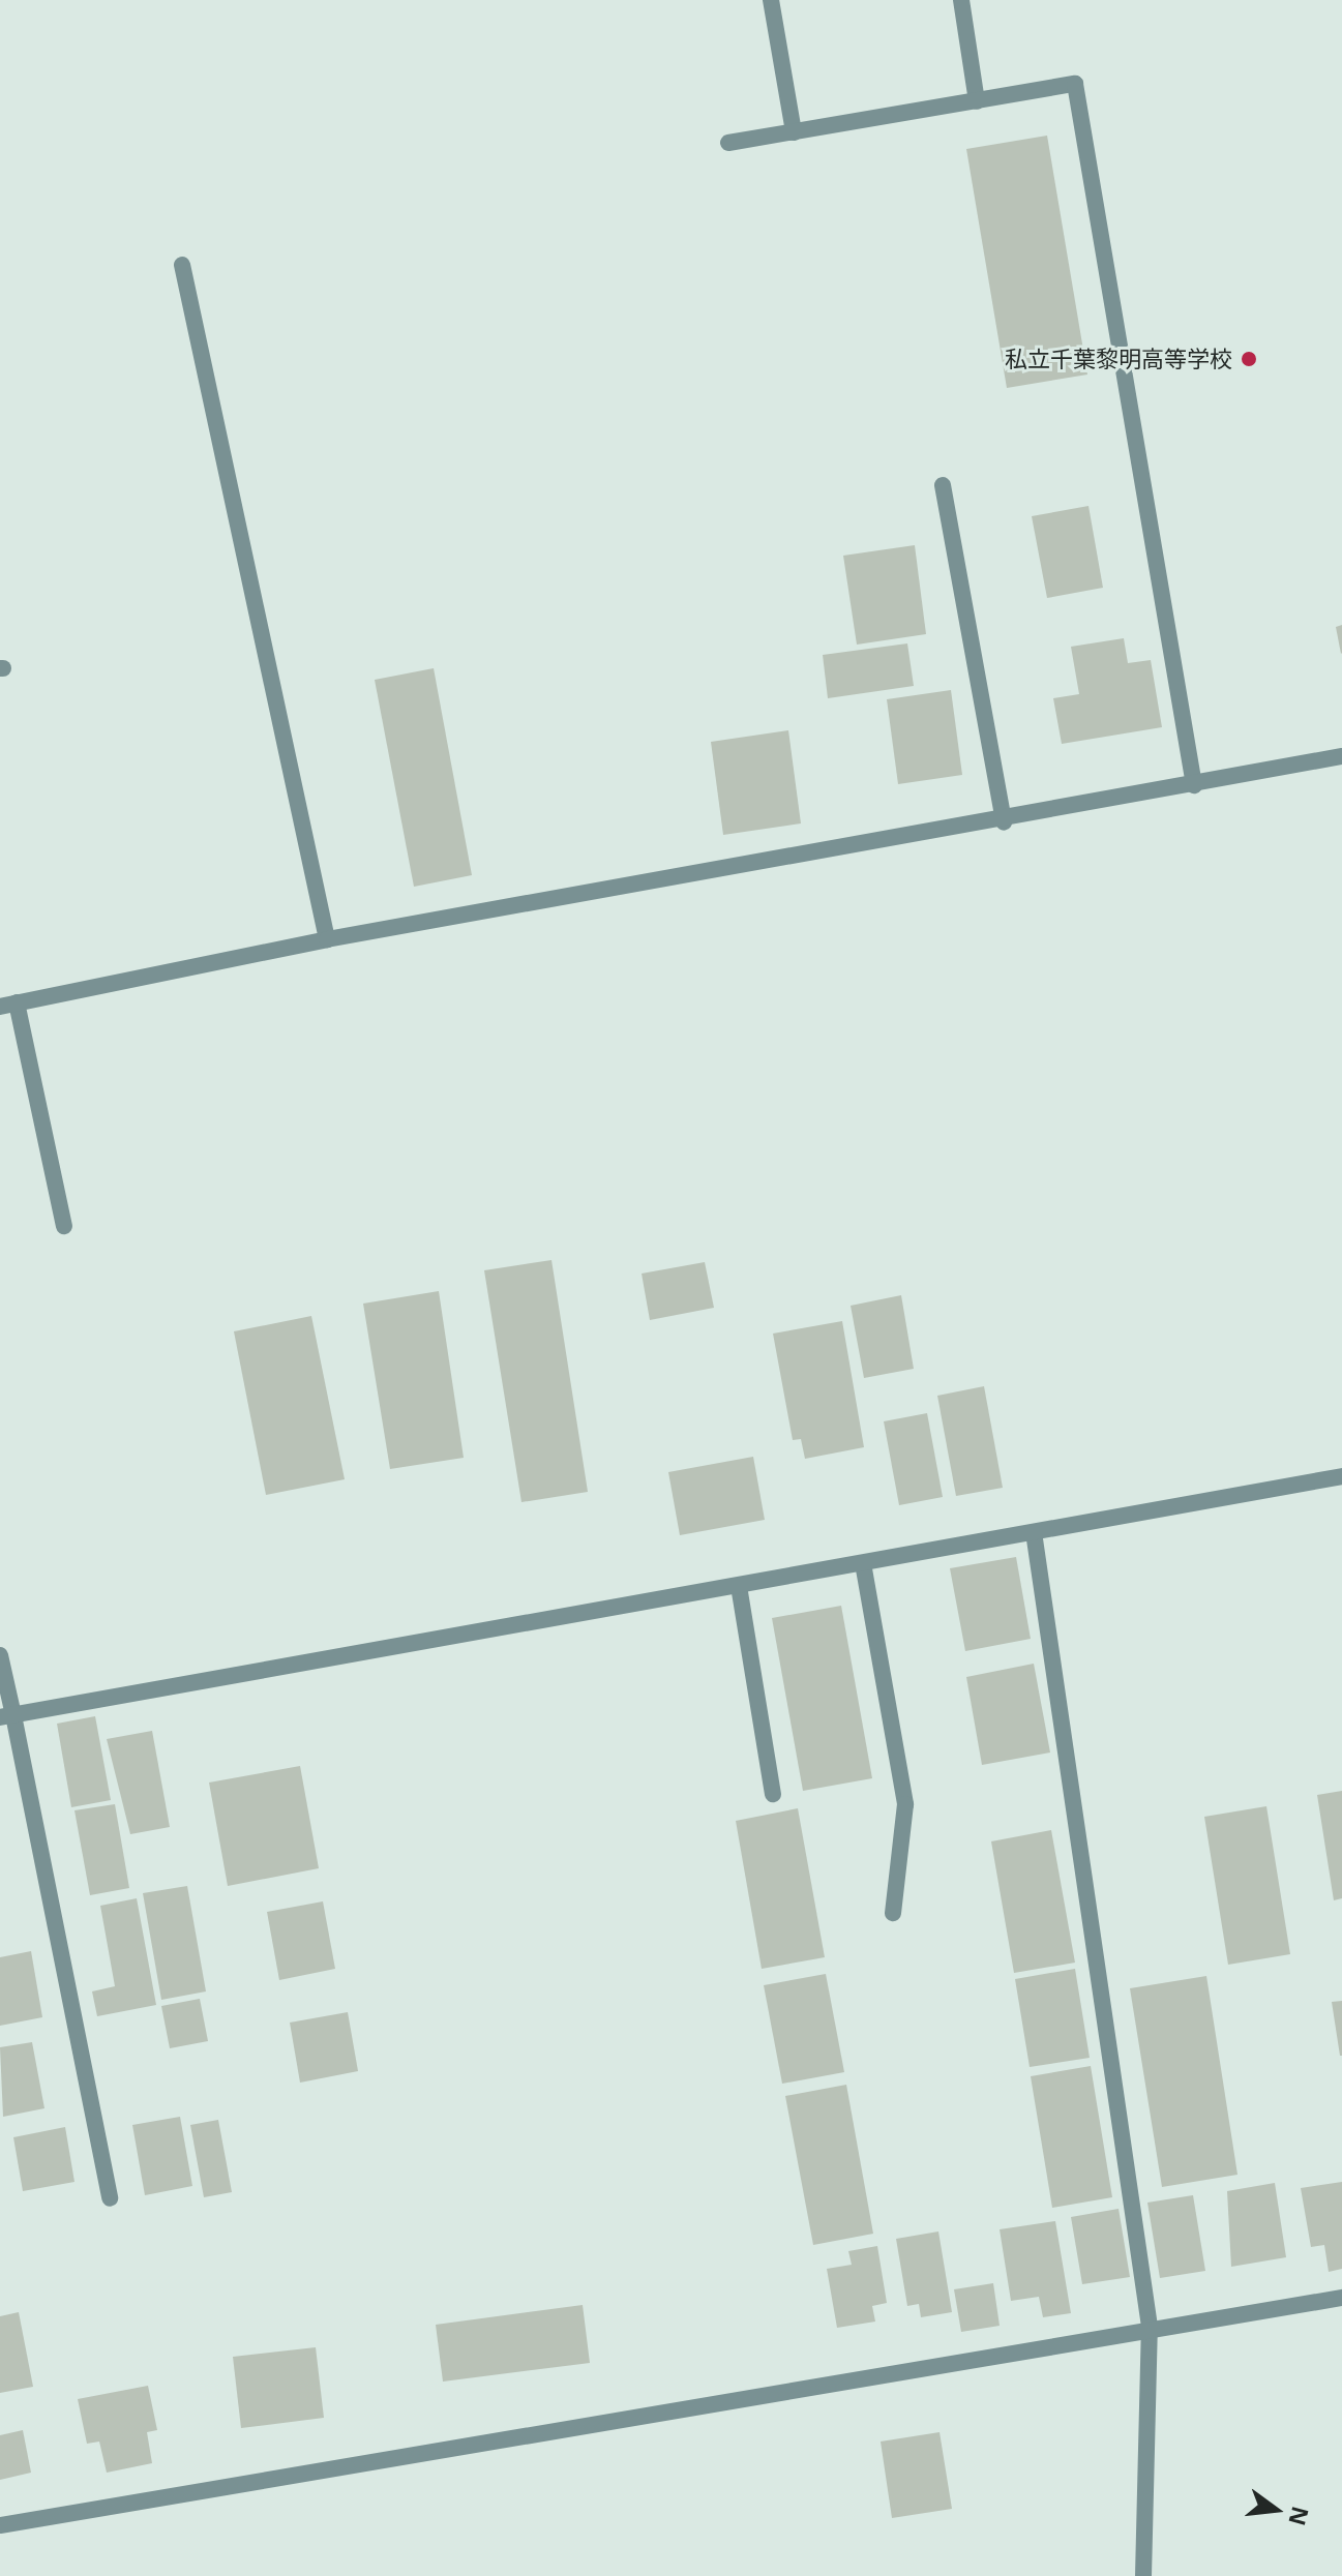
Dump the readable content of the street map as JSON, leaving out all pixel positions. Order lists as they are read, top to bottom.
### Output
{
  "places": ["私立千葉黎明高等学校"],
  "north": "right"
}
